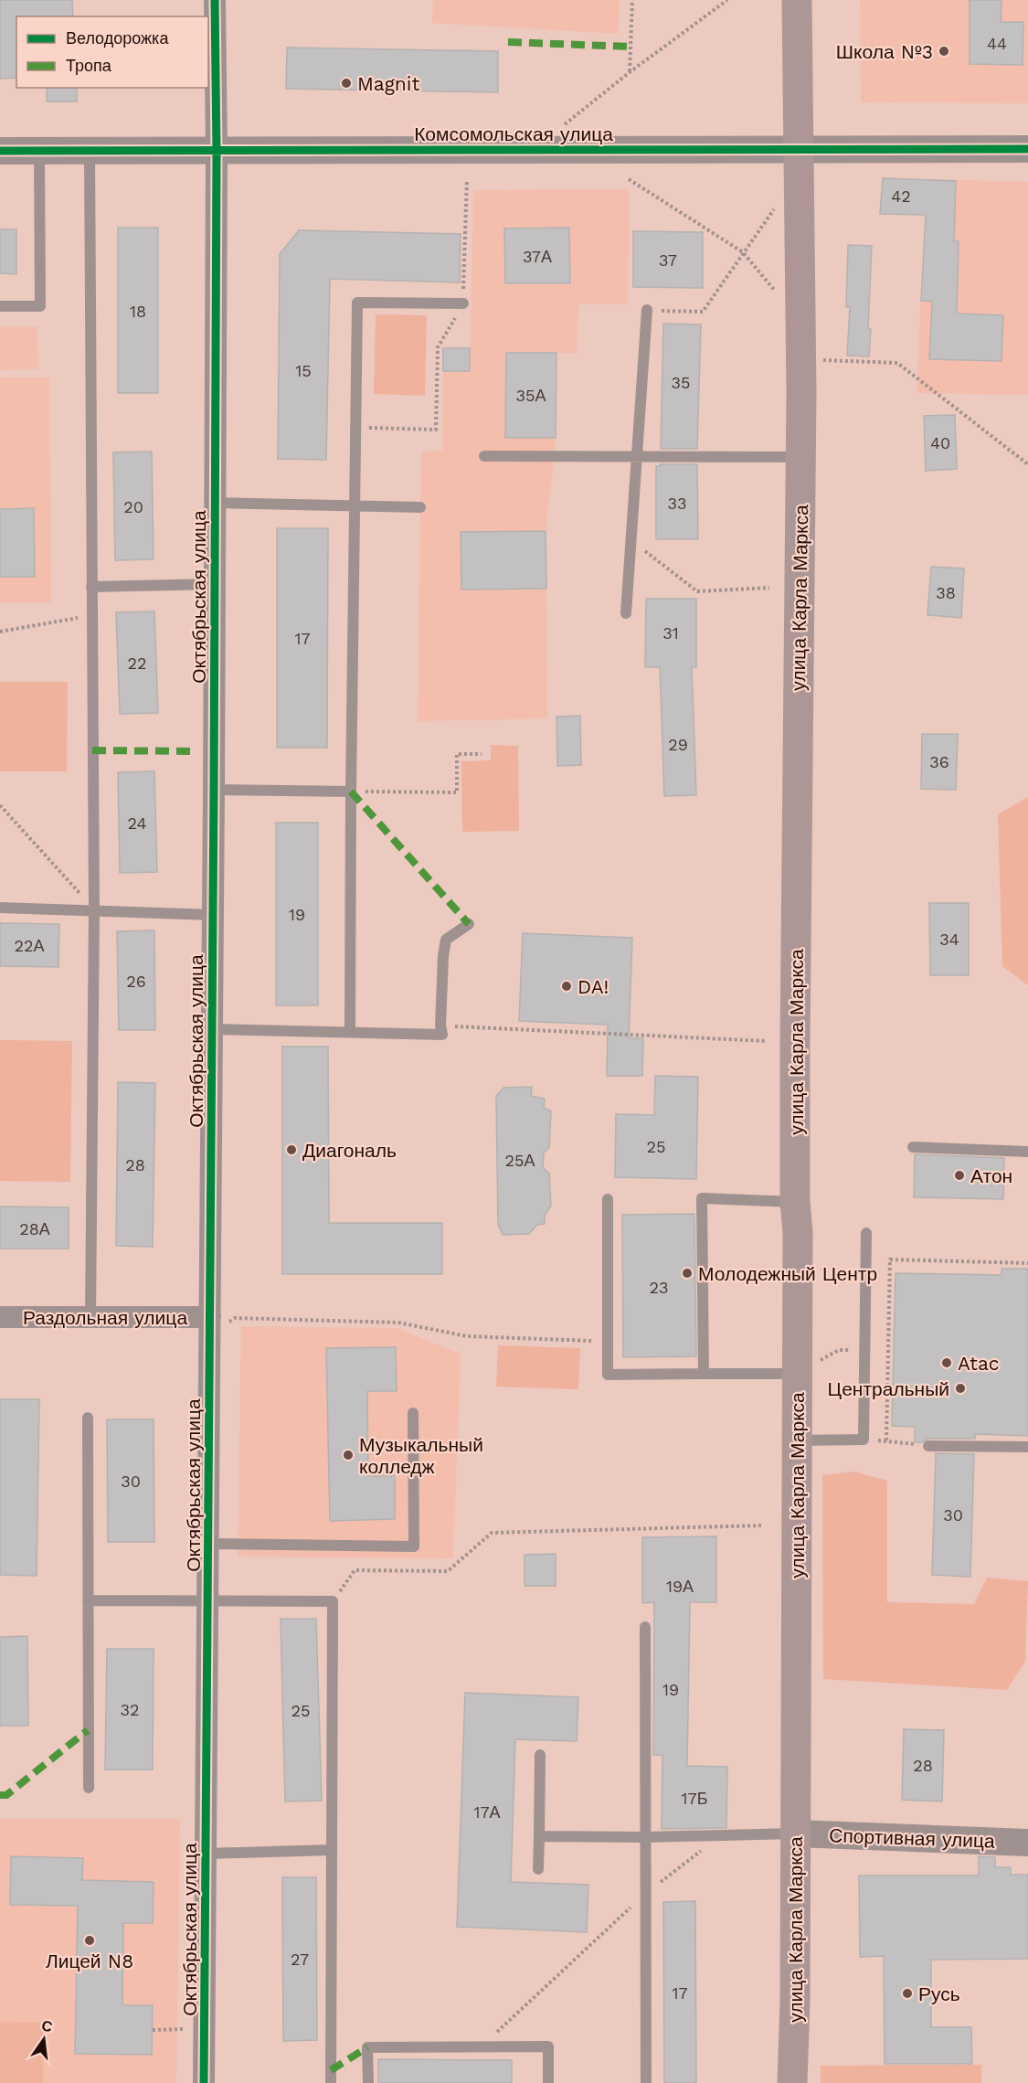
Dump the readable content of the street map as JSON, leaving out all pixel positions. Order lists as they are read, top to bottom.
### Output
{
  "streets": {
    "main road": ["улица Карла Маркса"],
    "street": [
      "Комсомольская улица",
      "Октябрьская улица",
      "Раздольная улица",
      "Спортивная улица"
    ]
  },
  "crossings": [
    ["Комсомольская улица", "Октябрьская улица"],
    ["Комсомольская улица", "улица Карла Маркса"],
    ["Октябрьская улица", "Раздольная улица"],
    ["улица Карла Маркса", "Спортивная улица"]
  ],
  "places": [
    "Школа №3",
    "Magnit",
    "DA!",
    "Диагональ",
    "Атон",
    "Молодежный Центр",
    "Atac",
    "Центральный",
    "Музыкальный колледж",
    "Лицей N8",
    "Русь"
  ],
  "house_numbers": [
    "44",
    "42",
    "37А",
    "37",
    "18",
    "15",
    "35",
    "35А",
    "40",
    "33",
    "20",
    "38",
    "31",
    "17",
    "22",
    "29",
    "36",
    "24",
    "19",
    "34",
    "22А",
    "26",
    "25",
    "25А",
    "28",
    "28А",
    "23",
    "30",
    "30",
    "19А",
    "19",
    "32",
    "25",
    "28",
    "17Б",
    "17А",
    "27",
    "17"
  ],
  "legend": ["Велодорожка", "Тропа"],
  "north": "top"
}
